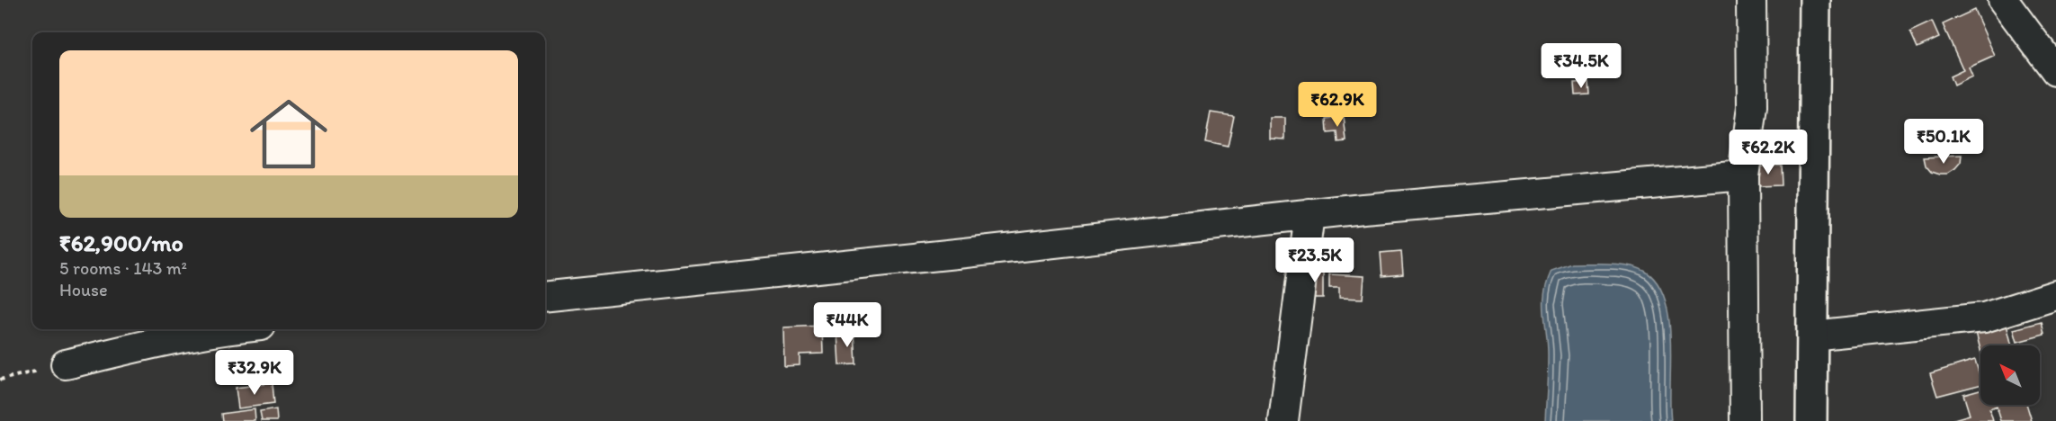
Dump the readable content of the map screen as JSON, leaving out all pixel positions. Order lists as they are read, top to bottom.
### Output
{
  "north": "top left",
  "page": {
    "list": [
      {
        "name": "₹62,900/mo",
        "note": "5 rooms · 143 m² · House"
      }
    ],
    "price": [
      "₹34.5K",
      "₹62.9K",
      "₹50.1K",
      "₹62.2K",
      "₹23.5K",
      "₹44K",
      "₹32.9K"
    ]
  }
}
